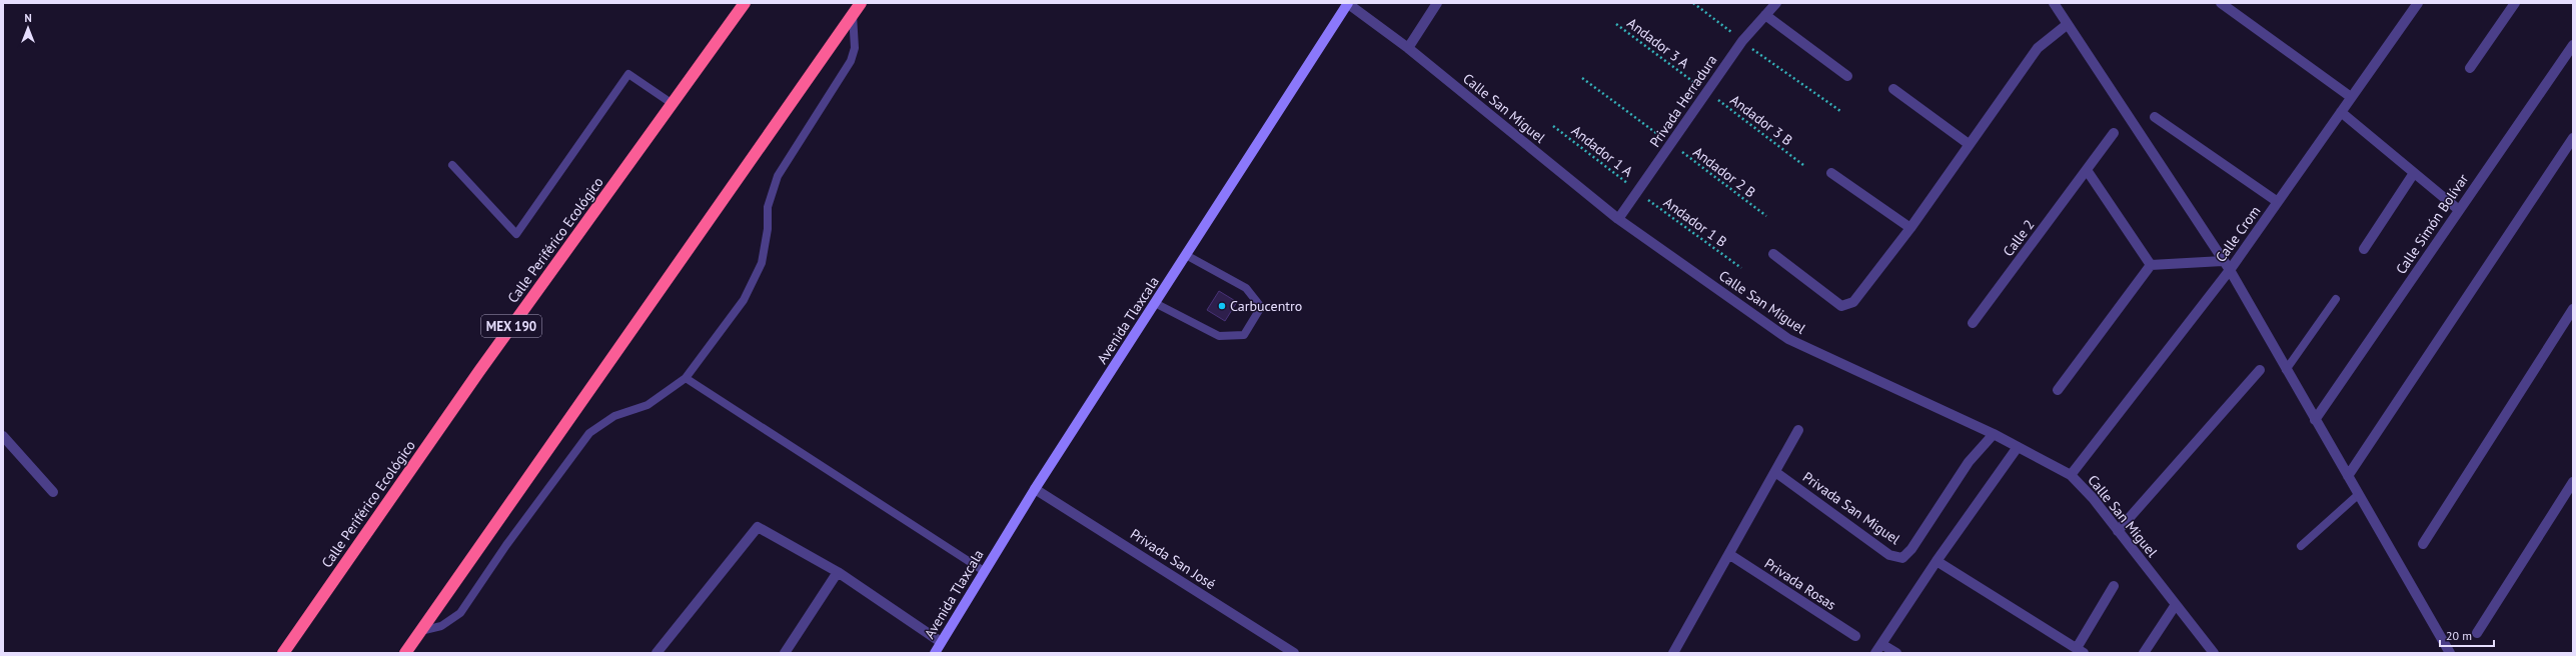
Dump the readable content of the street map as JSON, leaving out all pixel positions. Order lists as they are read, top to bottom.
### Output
{
  "streets": {
    "highway": ["Calle Periférico Ecológico", "MEX 190"],
    "street": [
      "Privada Herradura",
      "Calle San Miguel",
      "Calle Simón Bolívar",
      "Calle Crom",
      "Calle 2",
      "Avenida Tlaxcala",
      "Privada San Miguel",
      "Privada San José",
      "Privada Rosas"
    ],
    "path": [
      "Andador 3 A",
      "Andador 3 B",
      "Andador 1 A",
      "Andador 2 B",
      "Andador 1 B"
    ]
  },
  "crossings": [
    ["Andador 3 A", "Privada Herradura"],
    ["Andador 3 A", "Andador 3 B"],
    ["Privada Herradura", "Calle San Miguel"],
    ["Privada Herradura", "Andador 3 B"],
    ["Privada Herradura", "Andador 1 A"],
    ["Privada Herradura", "Andador 2 B"],
    ["Privada Herradura", "Andador 1 B"],
    ["Calle San Miguel", "Calle Crom"],
    ["Calle San Miguel", "Avenida Tlaxcala"],
    ["Calle San Miguel", "Privada San Miguel"],
    ["Andador 1 A", "Andador 1 B"],
    ["Avenida Tlaxcala", "Privada San José"]
  ],
  "places": ["Carbucentro"],
  "scale_bar": "20 m",
  "north": "top"
}
